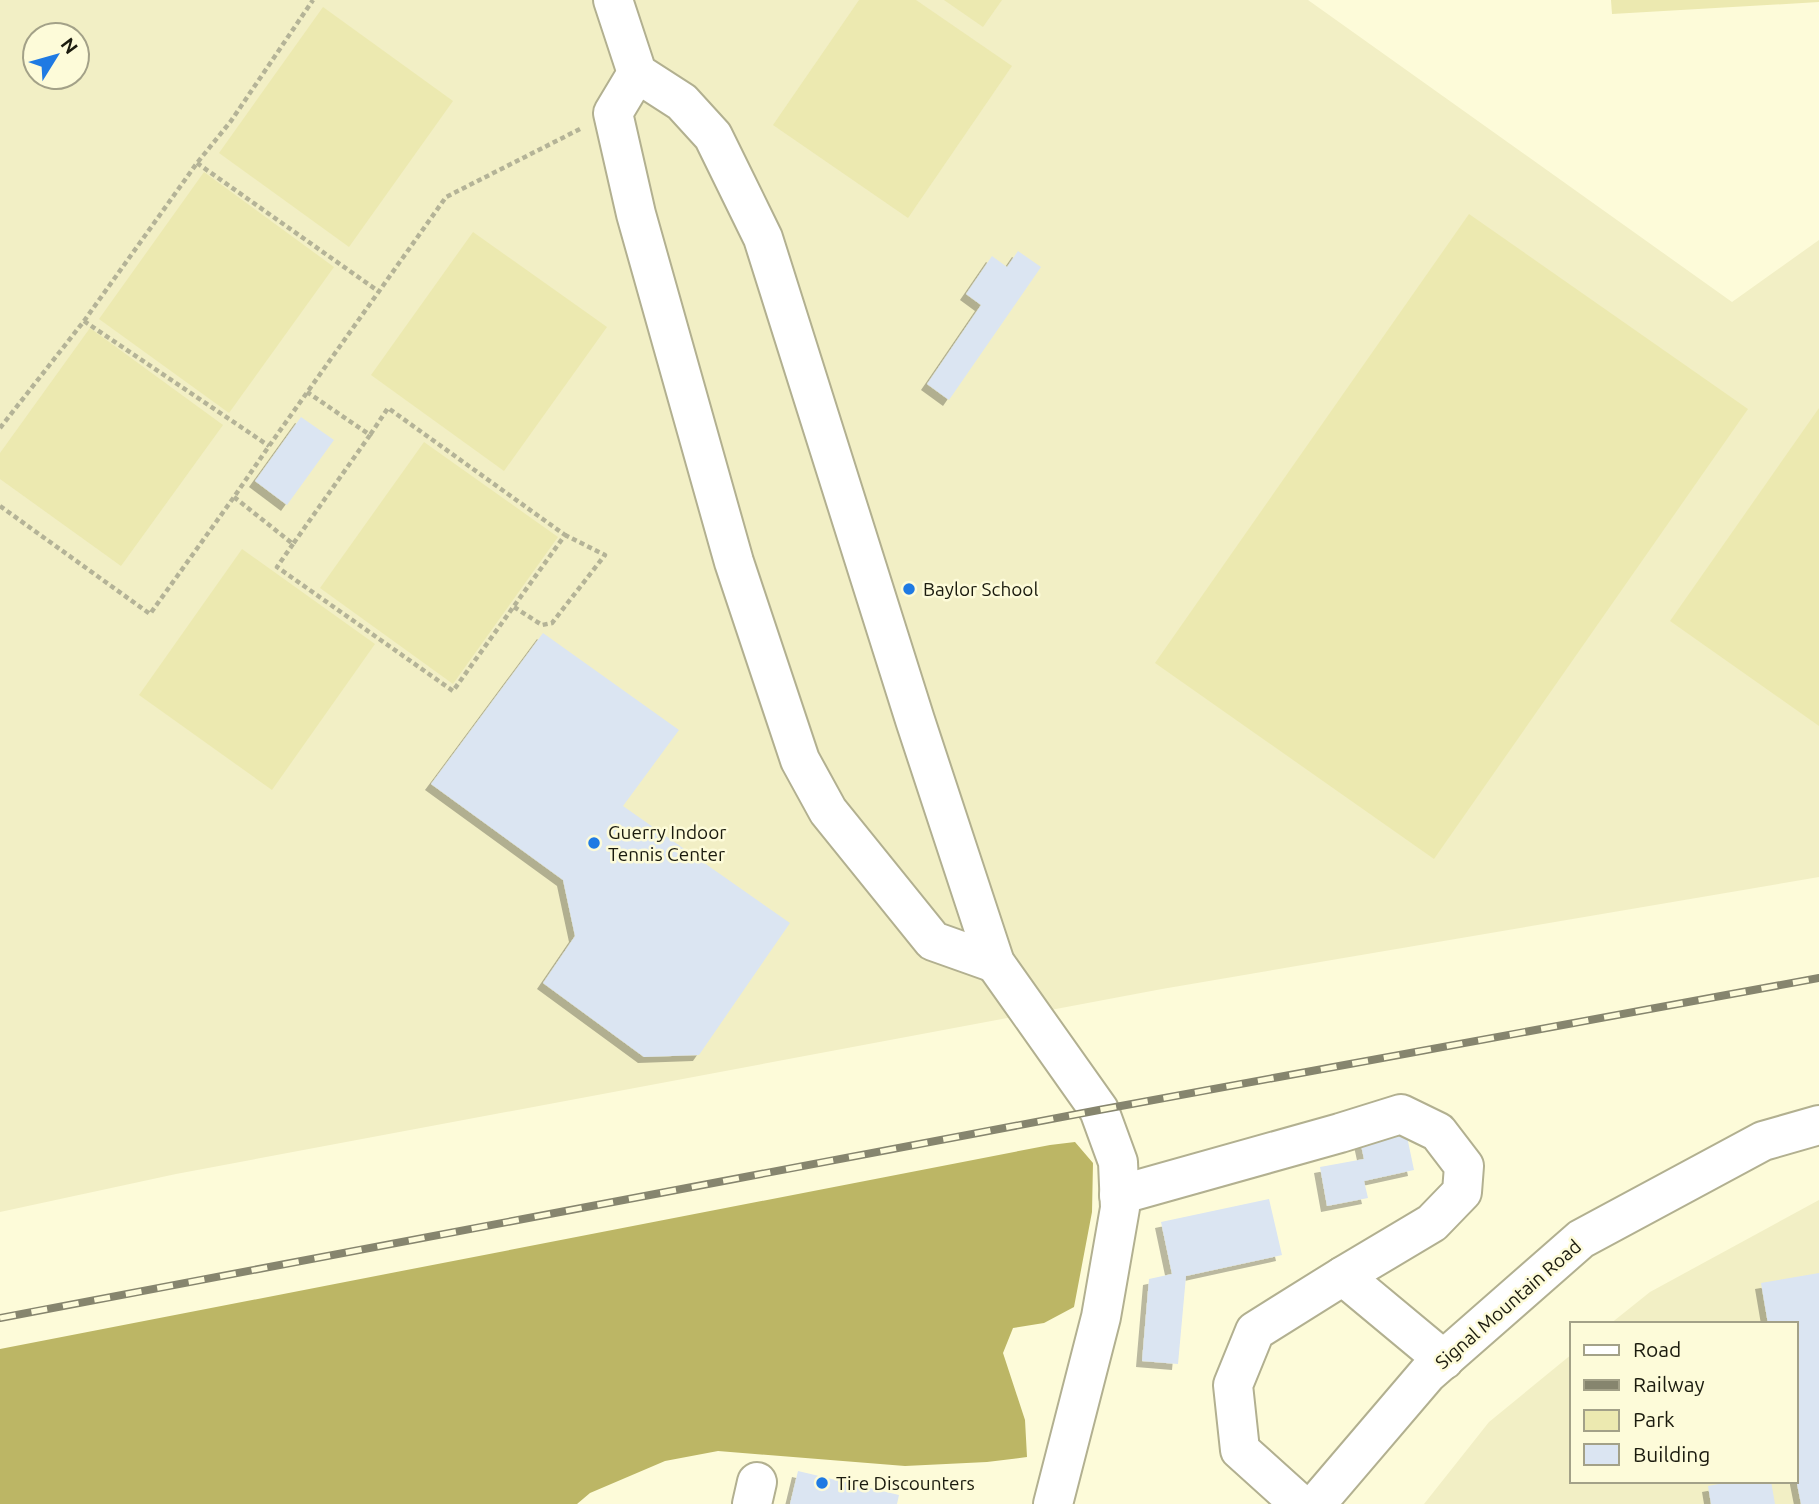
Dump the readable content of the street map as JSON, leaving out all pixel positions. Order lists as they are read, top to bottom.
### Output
{
  "streets": {
    "main road": ["Signal Mountain Road"]
  },
  "places": ["Baylor School", "Guerry Indoor Tennis Center", "Tire Discounters"],
  "legend": [
    "Road",
    "Railway",
    "Park",
    "Building"
  ],
  "north": "top right"
}
